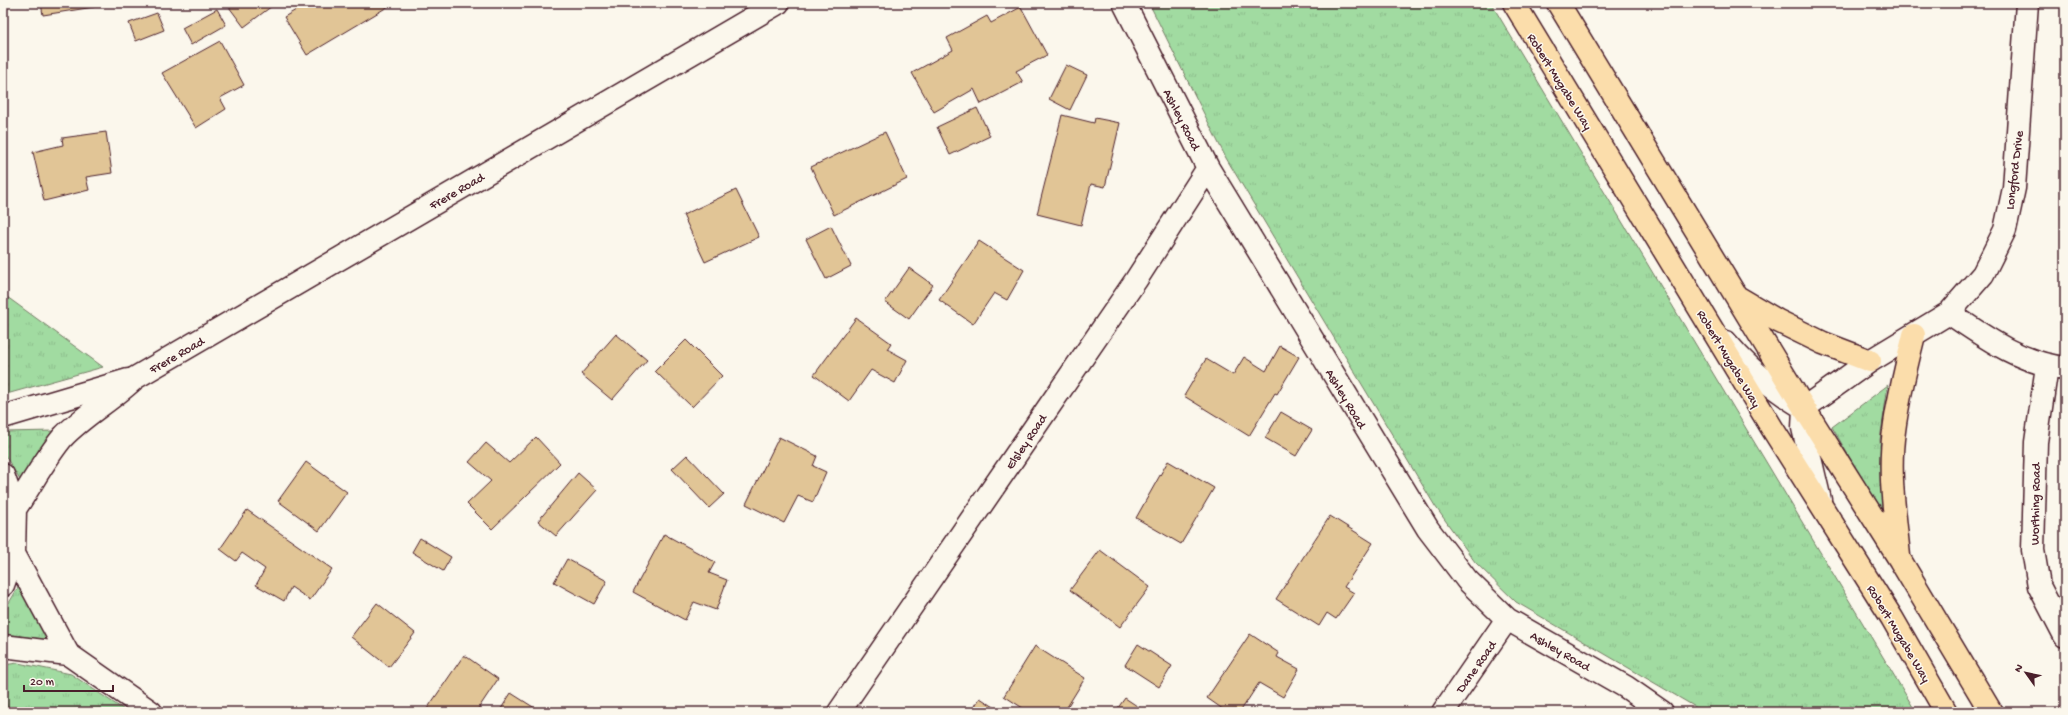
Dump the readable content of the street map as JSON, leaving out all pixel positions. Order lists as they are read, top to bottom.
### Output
{
  "streets": {
    "main road": ["Robert Mugabe Way"],
    "street": [
      "Ashley Road",
      "Longford Drive",
      "Frere Road",
      "Elsley Road",
      "Worthing Road",
      "Dane Road"
    ]
  },
  "crossings": [
    ["Ashley Road", "Elsley Road"],
    ["Ashley Road", "Dane Road"]
  ],
  "scale_bar": "20 m",
  "north": "top left"
}
